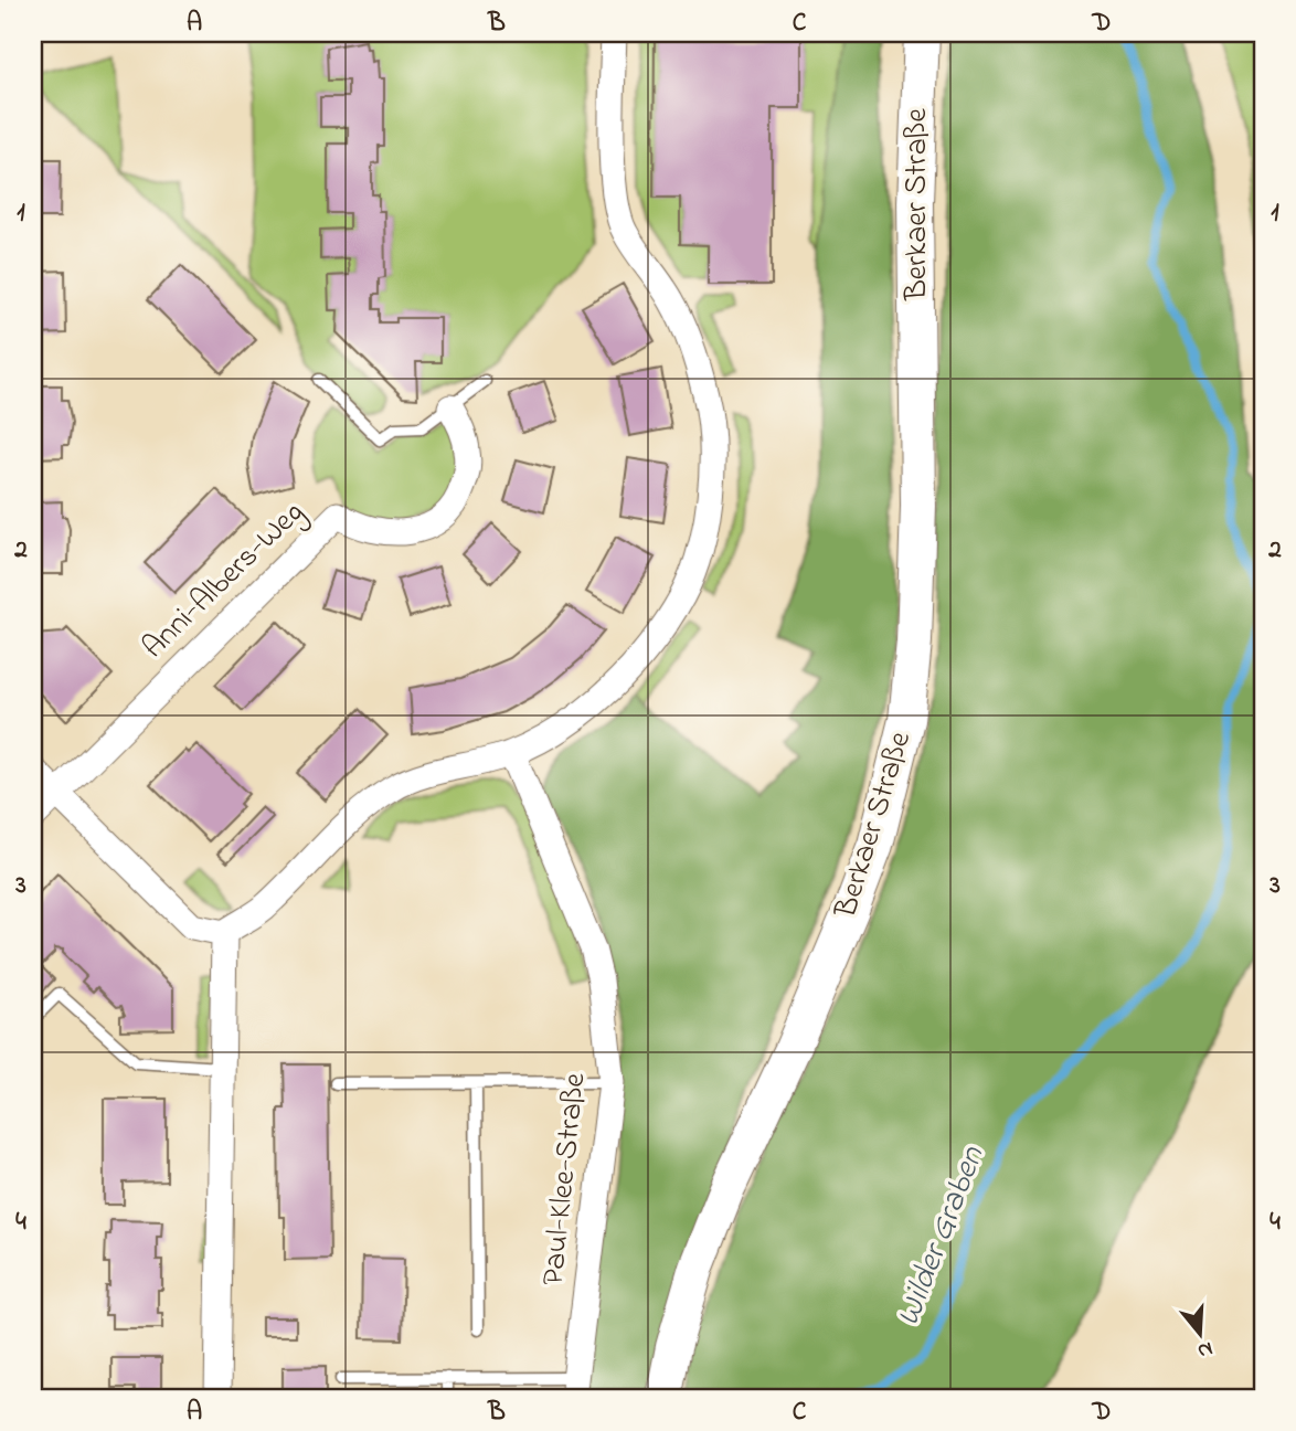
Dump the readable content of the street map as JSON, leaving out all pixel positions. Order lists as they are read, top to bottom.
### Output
{
  "streets": {
    "main road": ["Berkaer Straße"],
    "street": ["Anni-Albers-Weg", "Paul-Klee-Straße"]
  },
  "water": ["Wilder Graben"],
  "north": "bottom",
  "grid": {
    "columns": [
      "A",
      "B",
      "C",
      "D"
    ],
    "rows": [
      "1",
      "2",
      "3",
      "4"
    ]
  }
}
